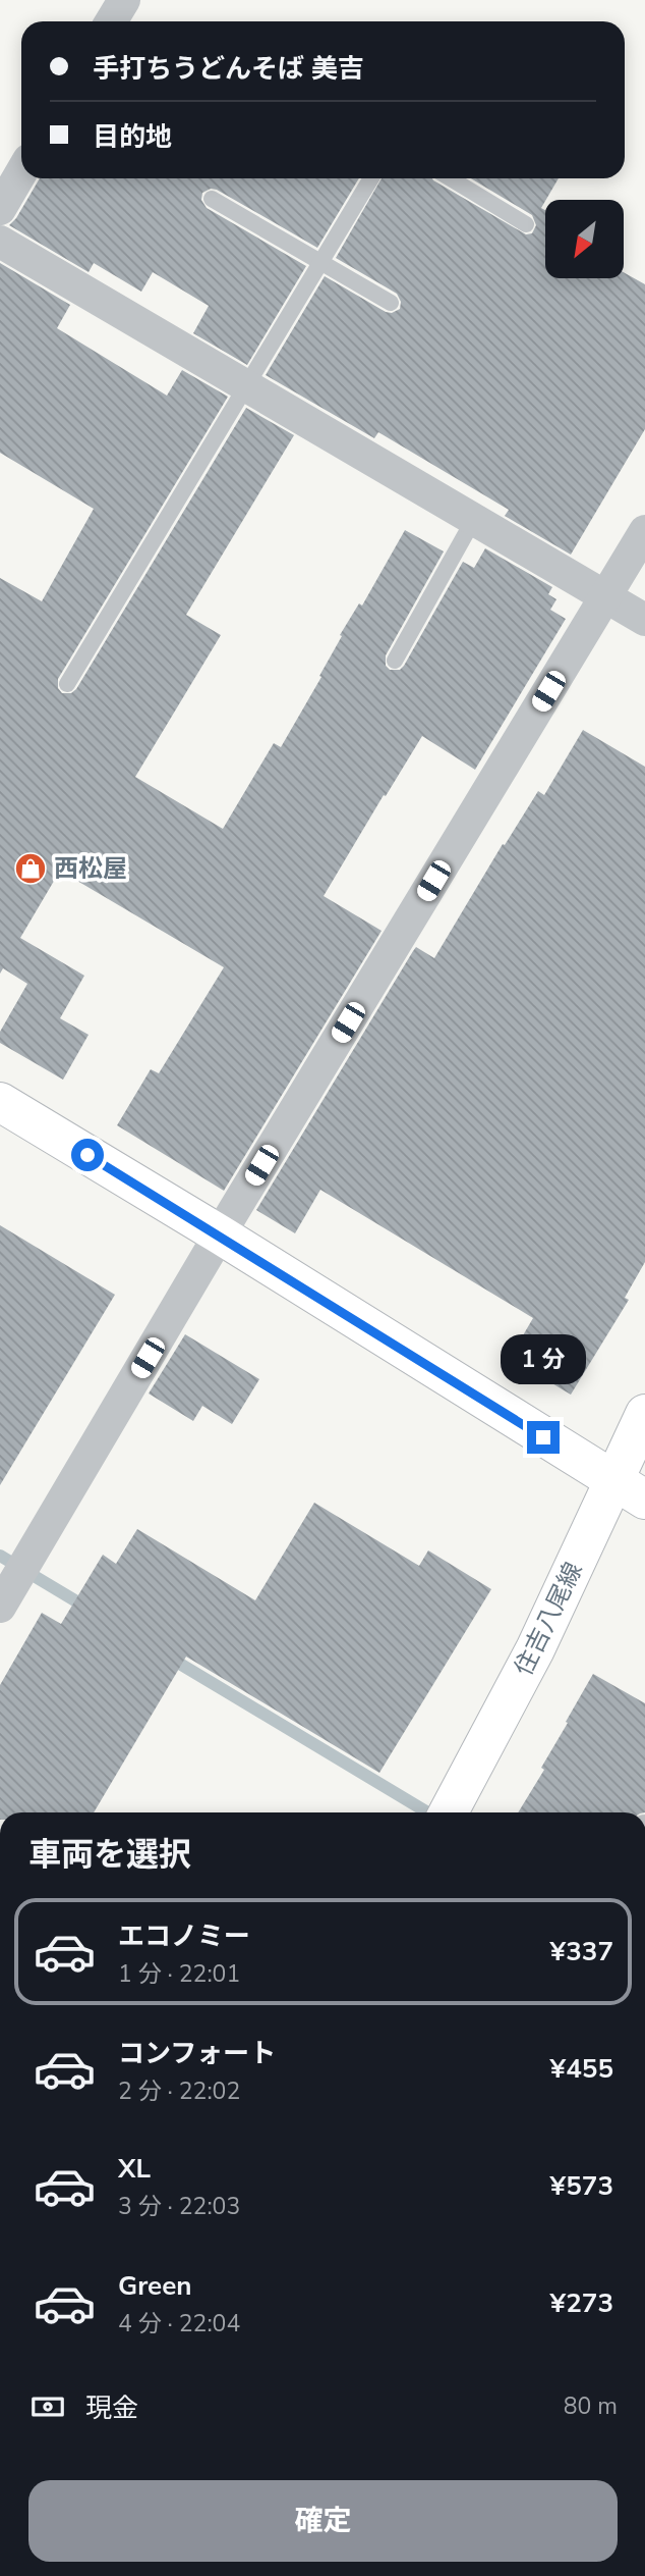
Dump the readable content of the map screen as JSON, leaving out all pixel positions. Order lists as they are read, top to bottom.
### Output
{
  "streets": {
    "street": ["住吉八尾線"]
  },
  "places": {
    "shop": ["西松屋"]
  },
  "north": "bottom left",
  "page": {
    "banner": ["手打ちうどんそば 美吉", "目的地"],
    "bubble": "1 分",
    "heading": "車両を選択",
    "list": [
      {
        "name": "エコノミー",
        "note": "1 分 · 22:01",
        "value": "¥337"
      },
      {
        "name": "コンフォート",
        "note": "2 分 · 22:02",
        "value": "¥455"
      },
      {
        "name": "XL",
        "note": "3 分 · 22:03",
        "value": "¥573"
      },
      {
        "name": "Green",
        "note": "4 分 · 22:04",
        "value": "¥273"
      }
    ],
    "pay": ["現金", "80 m"],
    "buttons": "確定"
  }
}
